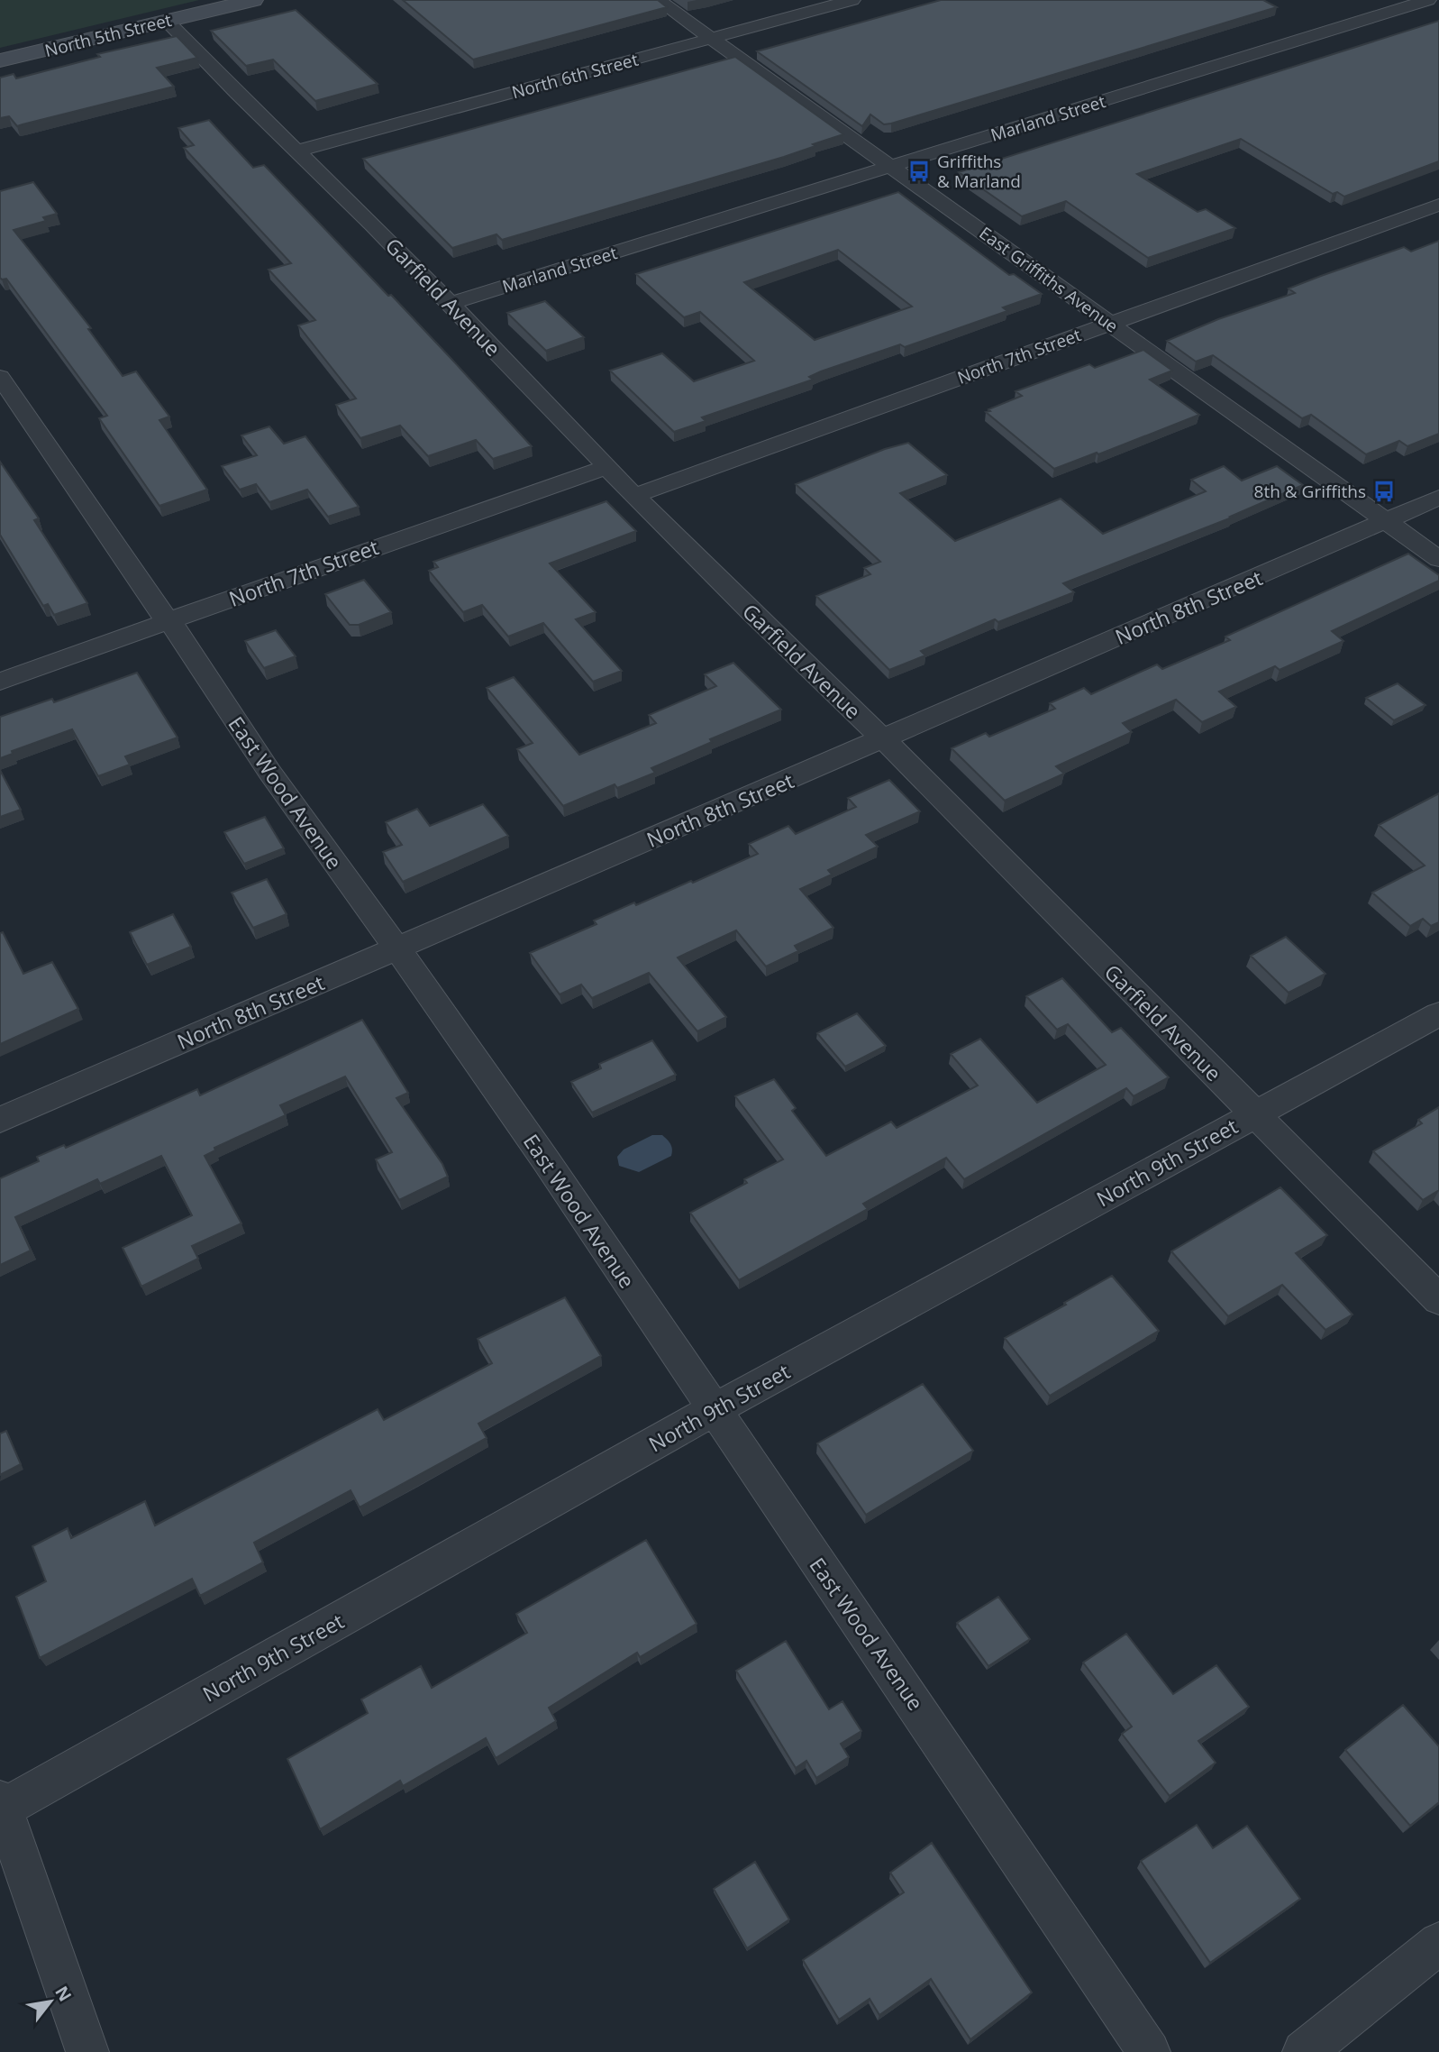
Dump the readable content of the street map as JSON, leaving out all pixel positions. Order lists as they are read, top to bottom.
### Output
{
  "streets": {
    "main road": ["North 5th Street"],
    "street": [
      "North 6th Street",
      "Marland Street",
      "East Griffiths Avenue",
      "Garfield Avenue",
      "North 7th Street",
      "North 8th Street",
      "East Wood Avenue",
      "North 9th Street"
    ]
  },
  "crossings": [
    ["North 5th Street", "Garfield Avenue"],
    ["North 6th Street", "East Griffiths Avenue"],
    ["North 6th Street", "Garfield Avenue"],
    ["Marland Street", "East Griffiths Avenue"],
    ["Marland Street", "Garfield Avenue"],
    ["East Griffiths Avenue", "North 7th Street"],
    ["East Griffiths Avenue", "North 8th Street"],
    ["Garfield Avenue", "North 7th Street"],
    ["Garfield Avenue", "North 8th Street"],
    ["Garfield Avenue", "North 9th Street"],
    ["North 7th Street", "East Wood Avenue"],
    ["North 8th Street", "East Wood Avenue"],
    ["East Wood Avenue", "North 9th Street"]
  ],
  "places": {
    "bus stop": ["Griffiths & Marland", "8th & Griffiths"]
  },
  "north": "top right"
}
